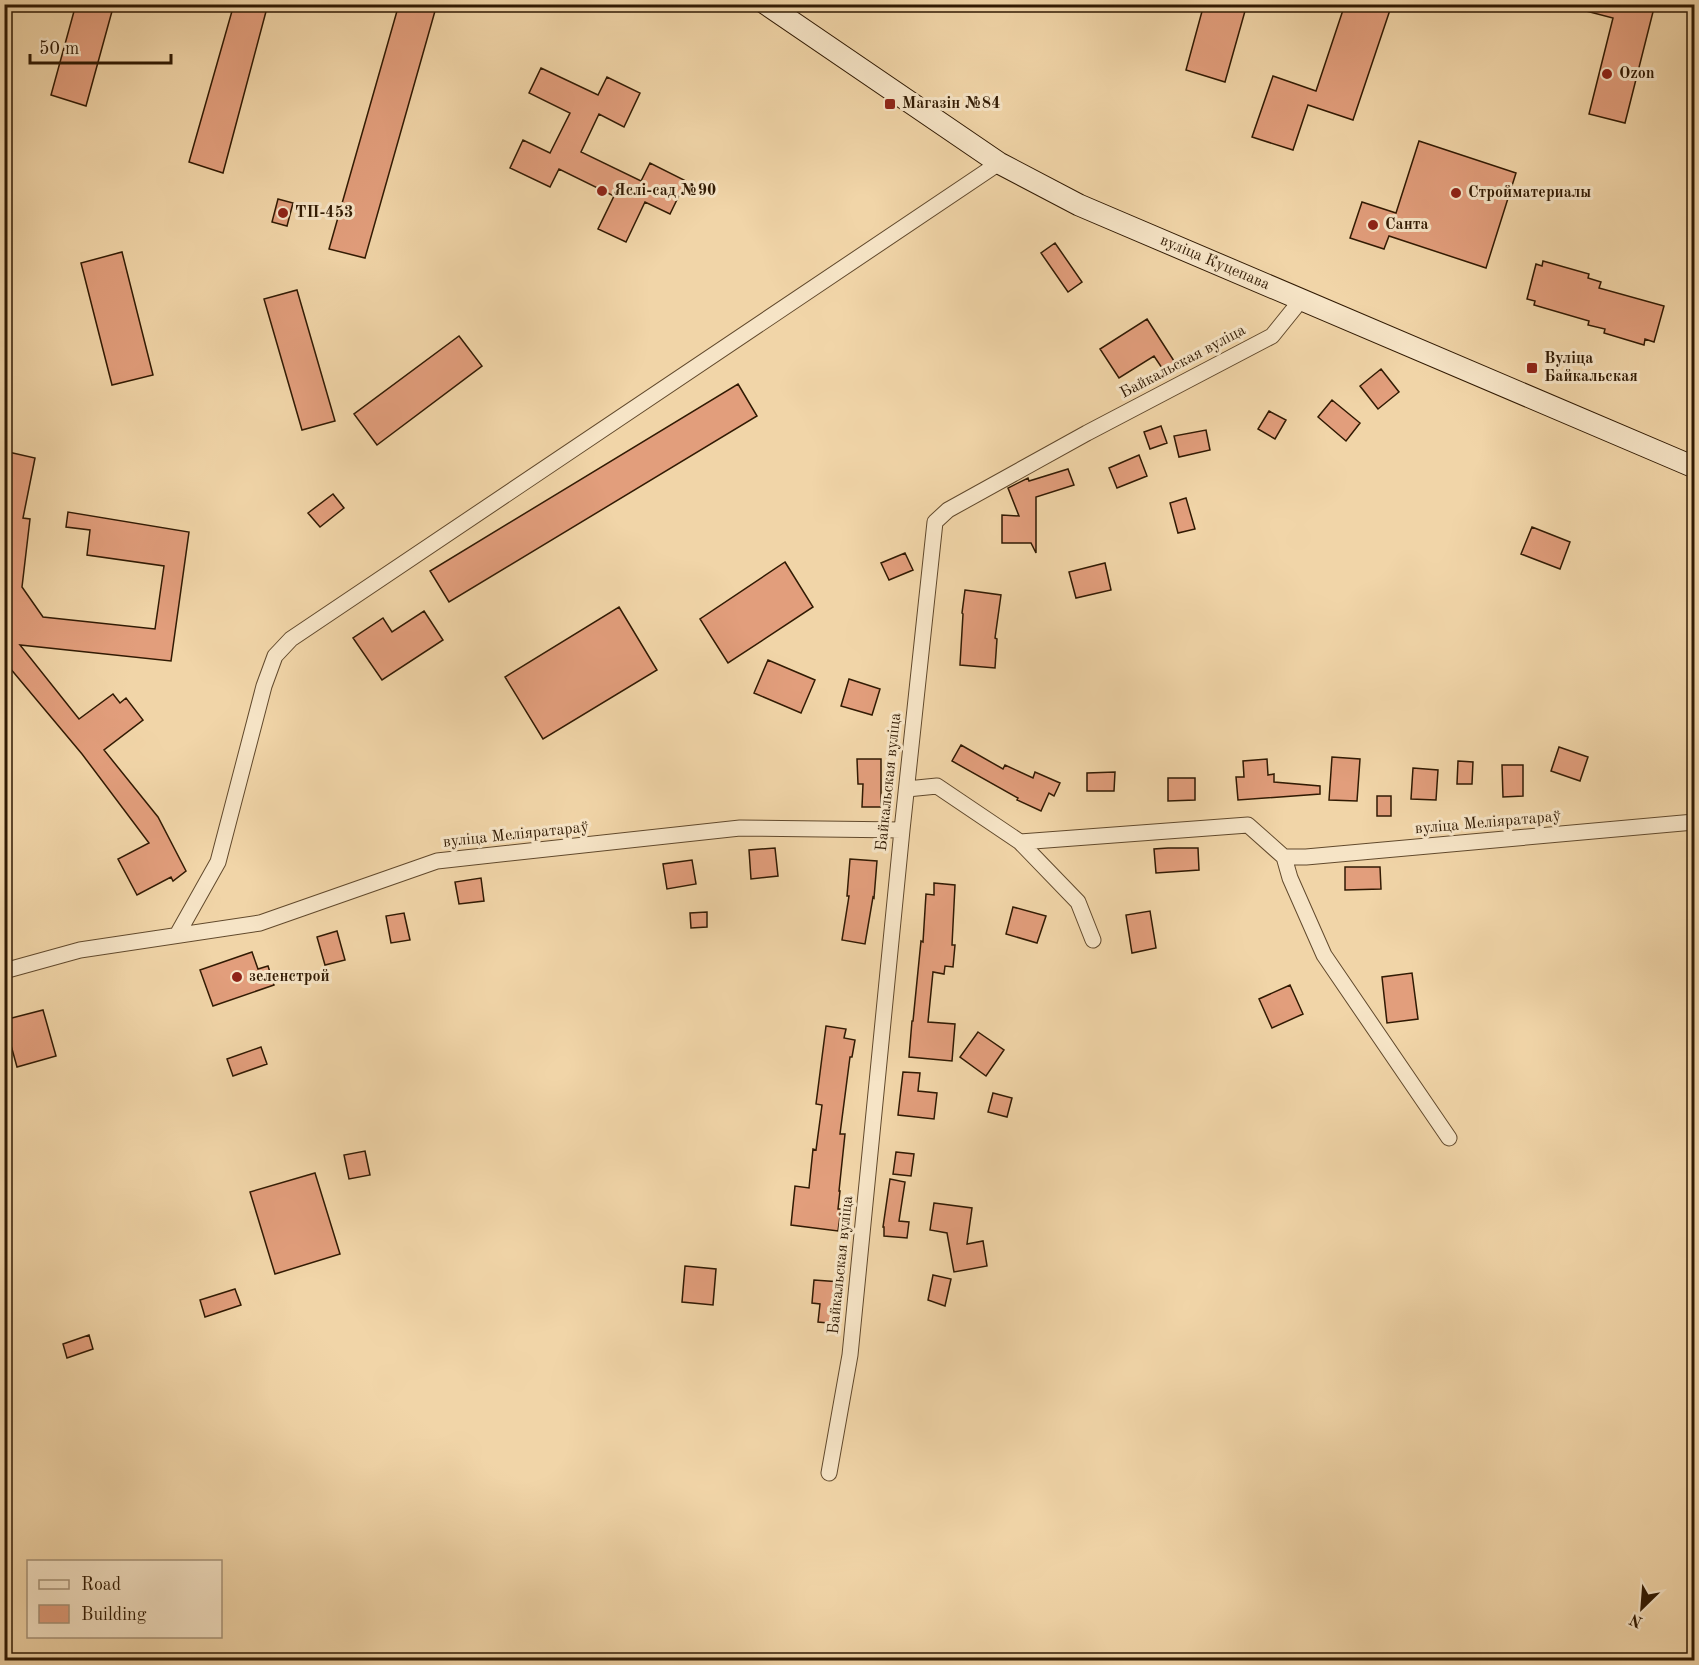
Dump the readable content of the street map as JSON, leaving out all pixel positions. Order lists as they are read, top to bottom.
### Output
{
  "streets": {
    "main road": ["вуліца Куцепава"],
    "street": ["Байкальская вуліца", "вуліца Меліяратараў"]
  },
  "crossings": [
    ["вуліца Куцепава", "Байкальская вуліца"],
    ["Байкальская вуліца", "вуліца Меліяратараў"]
  ],
  "places": {
    "other": [
      "Ozon",
      "Яслі-сад №90",
      "Стройматериалы",
      "ТП-453",
      "Санта",
      "зеленстрой"
    ],
    "transit": ["Магазін №84", "Вуліца Байкальская"]
  },
  "legend": ["Road", "Building"],
  "scale_bar": "50 m",
  "north": "bottom left"
}
